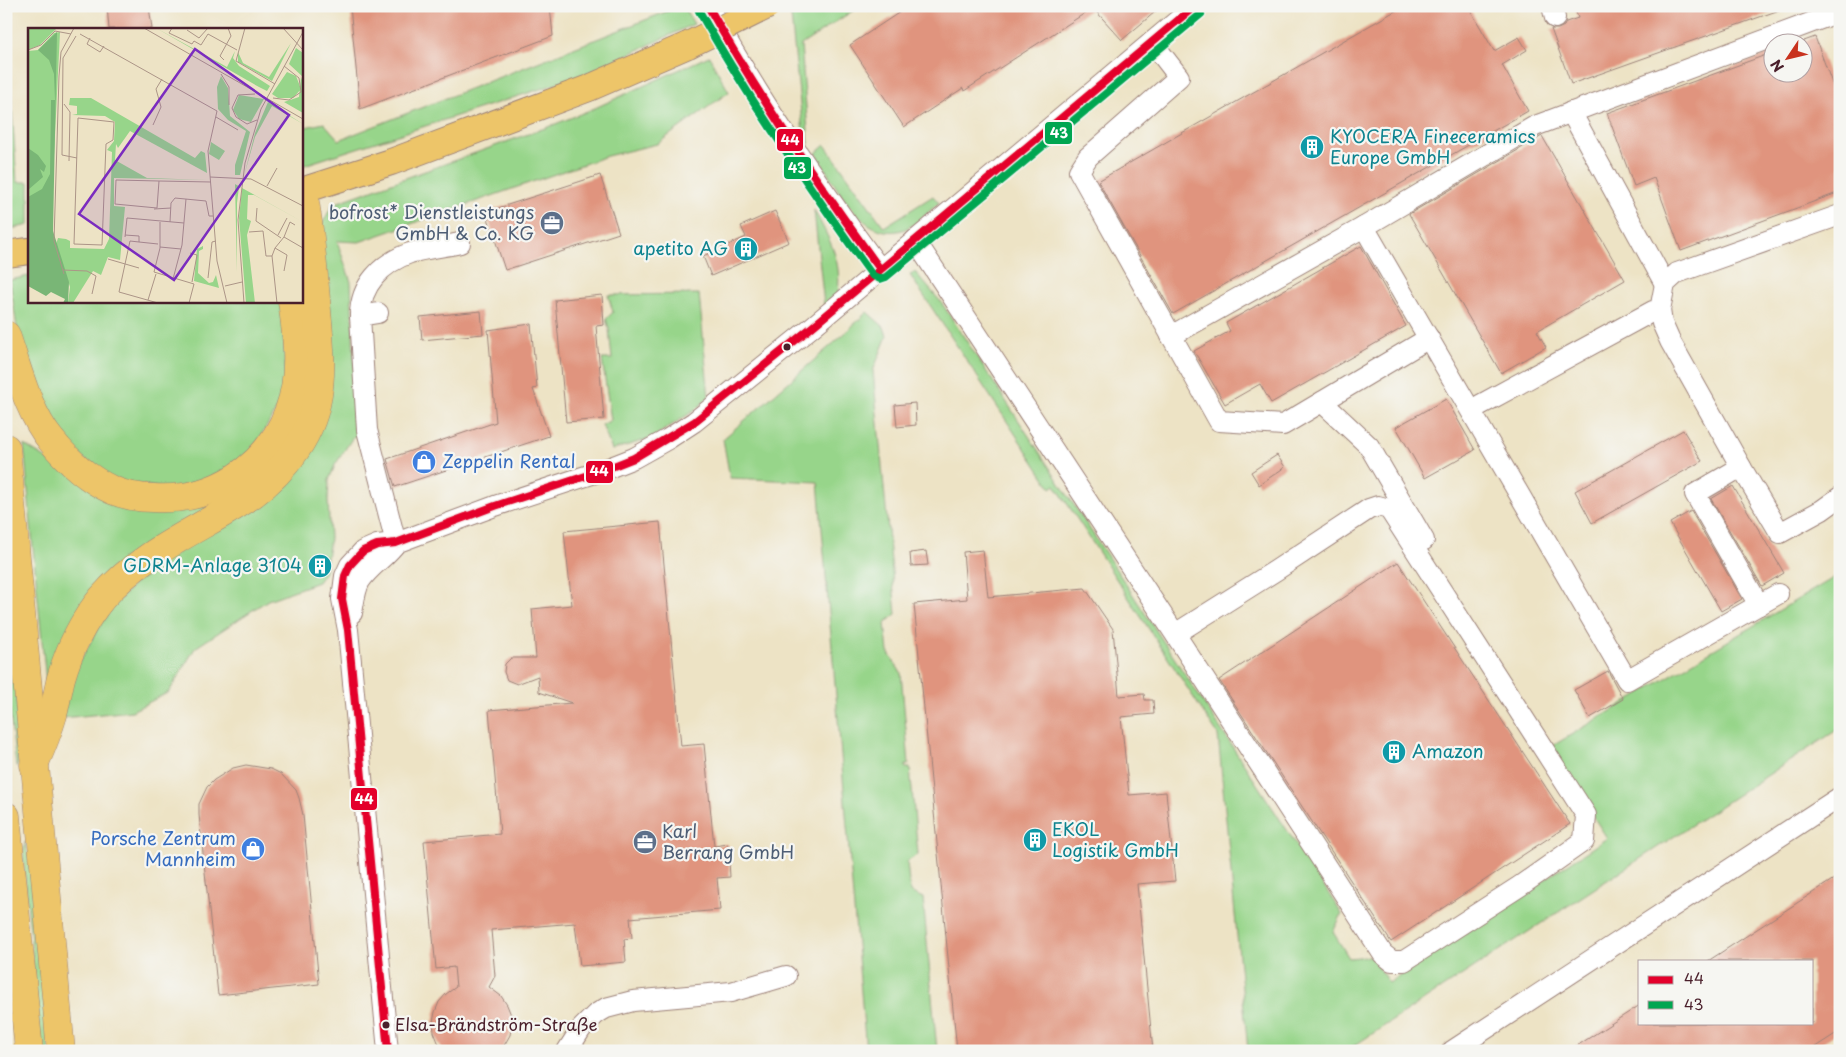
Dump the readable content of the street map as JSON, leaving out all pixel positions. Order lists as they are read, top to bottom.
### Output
{
  "places": {
    "building": [
      "KYOCERA Fineceramics Europe GmbH",
      "apetito AG",
      "GDRM-Anlage 3104",
      "Amazon",
      "EKOL Logistik GmbH"
    ],
    "office": ["bofrost* Dienstleistungs GmbH & Co. KG", "Karl Berrang GmbH"],
    "shop": ["Zeppelin Rental", "Porsche Zentrum Mannheim"],
    "other": ["Elsa-Brändström-Straße"]
  },
  "lines": ["transit line 44", "transit line 43"],
  "legend": ["44", "43"],
  "north": "bottom left"
}
